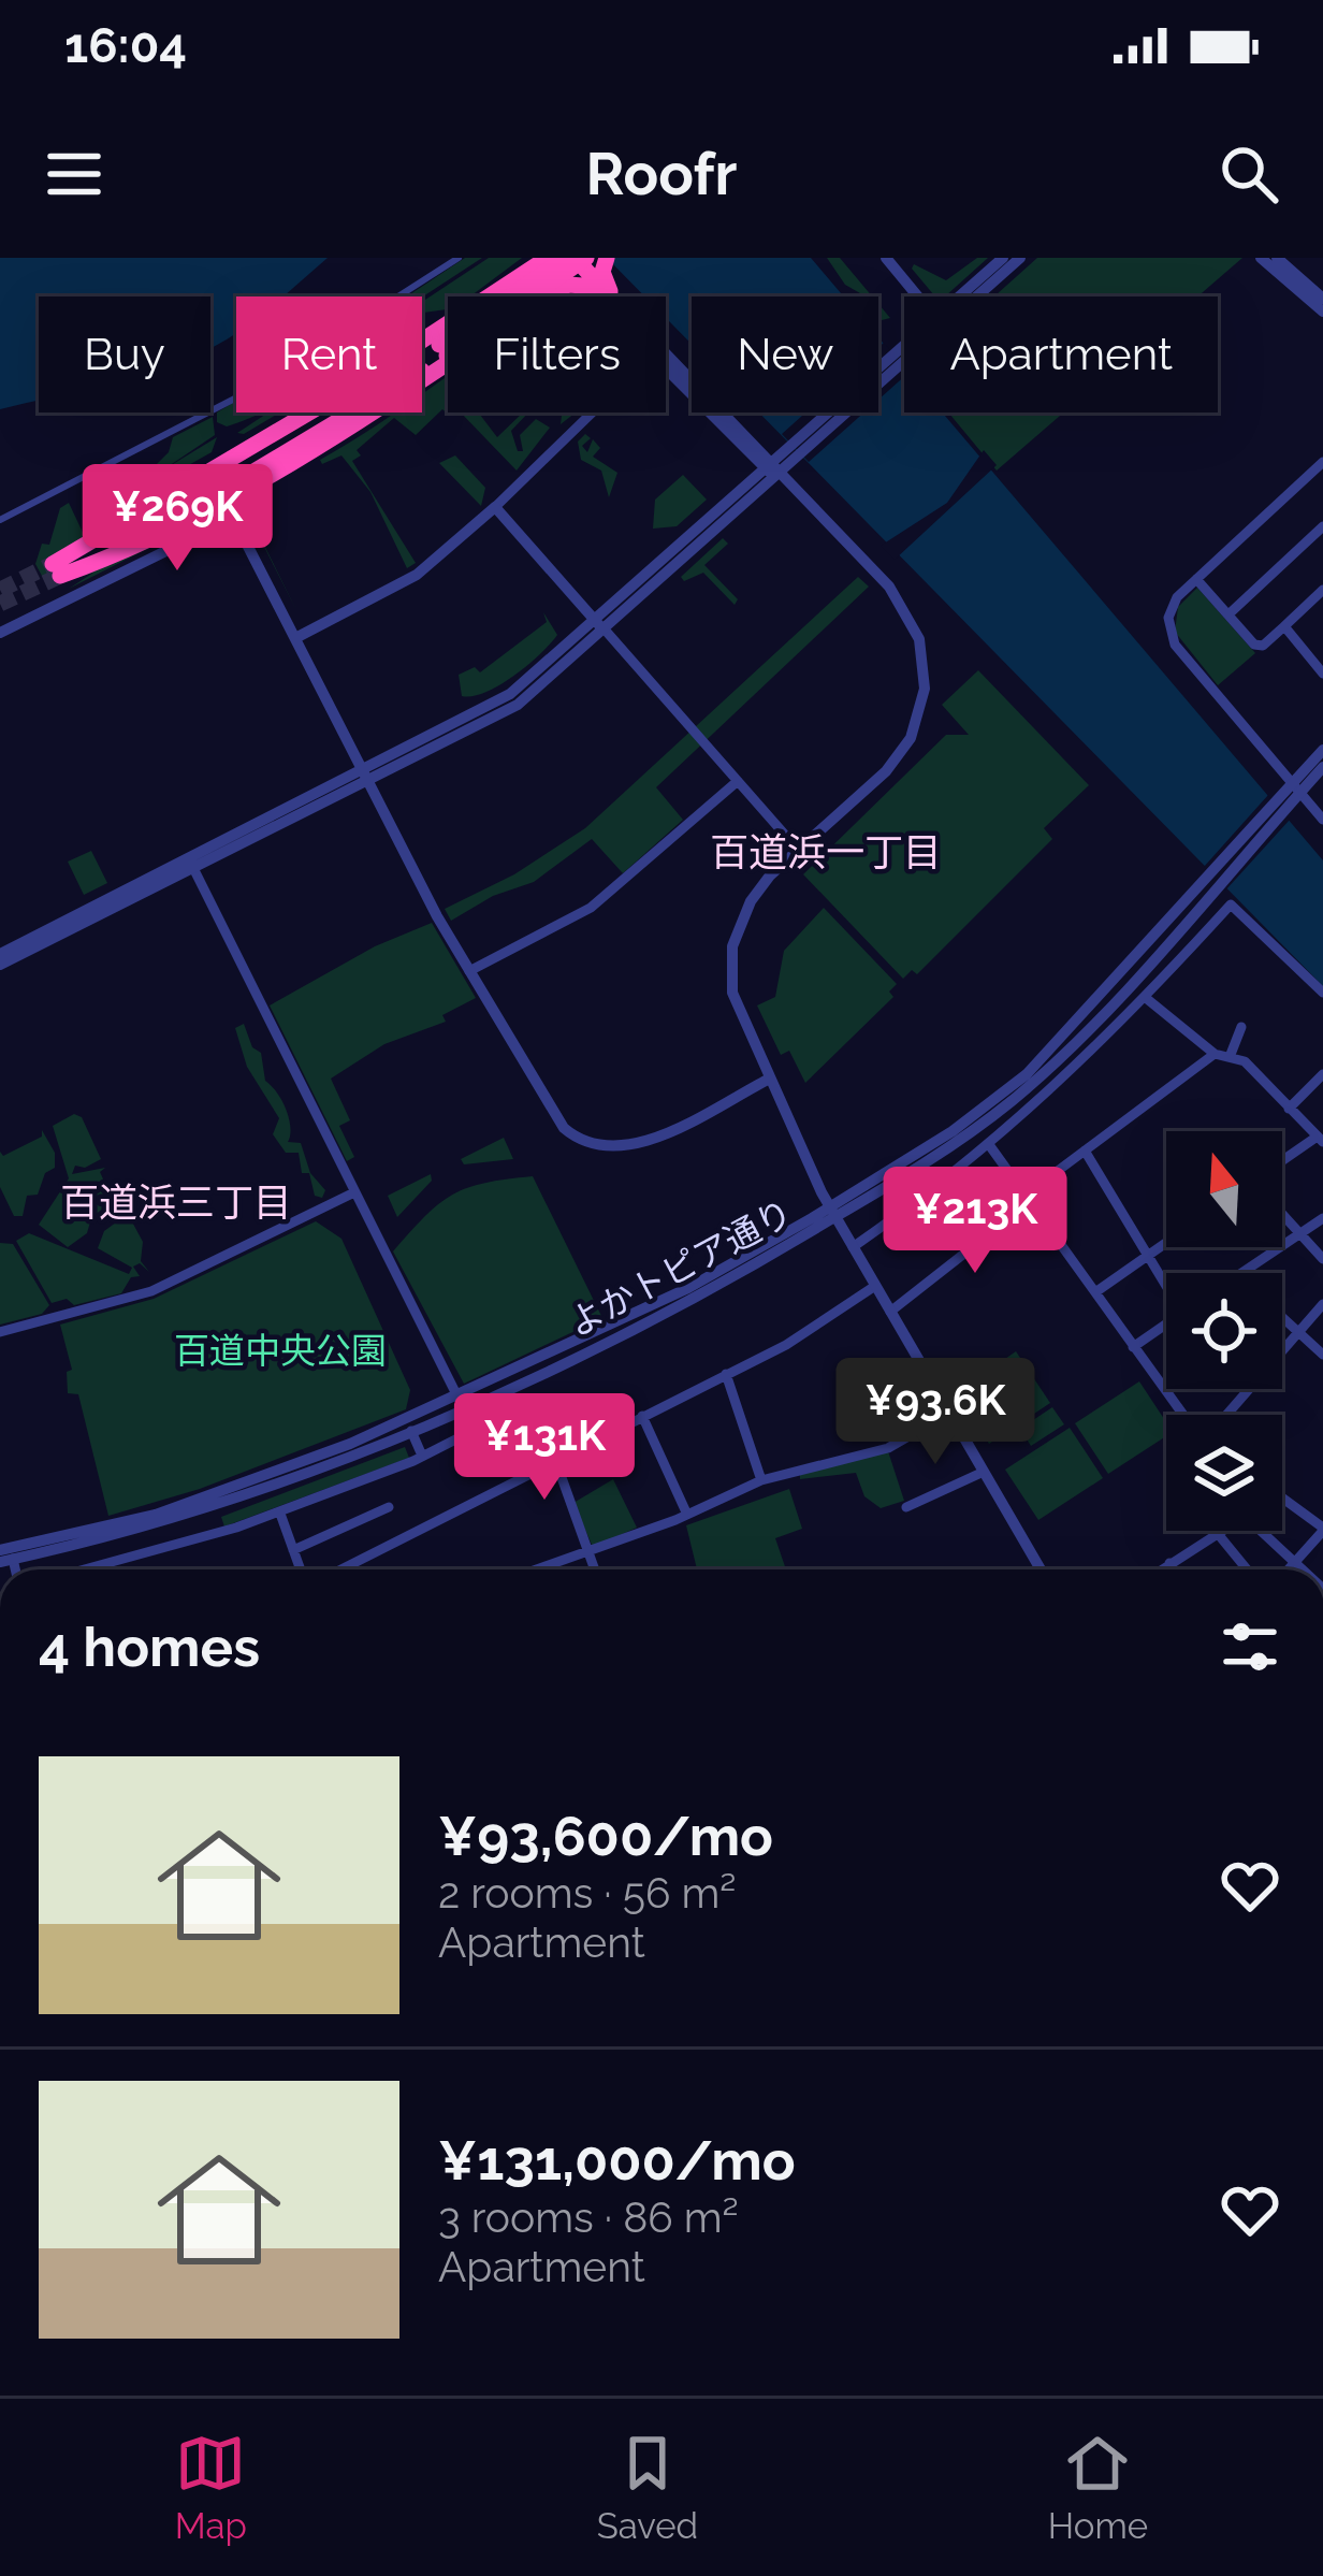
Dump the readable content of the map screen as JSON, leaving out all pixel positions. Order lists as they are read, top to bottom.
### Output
{
  "streets": {
    "street": ["よかトピア通り"]
  },
  "districts": ["百道浜一丁目", "百道浜三丁目"],
  "parks": ["百道中央公園"],
  "north": "top",
  "page": {
    "status": "16:04",
    "header": "Roofr",
    "chip": [
      "Buy",
      "Rent",
      "Filters",
      "New",
      "Apartment"
    ],
    "price": [
      "¥269K",
      "¥213K",
      "¥93.6K",
      "¥131K"
    ],
    "heading": "4 homes",
    "list": [
      {
        "name": "¥93,600/mo",
        "note": "2 rooms · 56 m² · Apartment"
      },
      {
        "name": "¥131,000/mo",
        "note": "3 rooms · 86 m² · Apartment"
      }
    ],
    "tabs": ["Map", "Saved", "Home"]
  }
}
